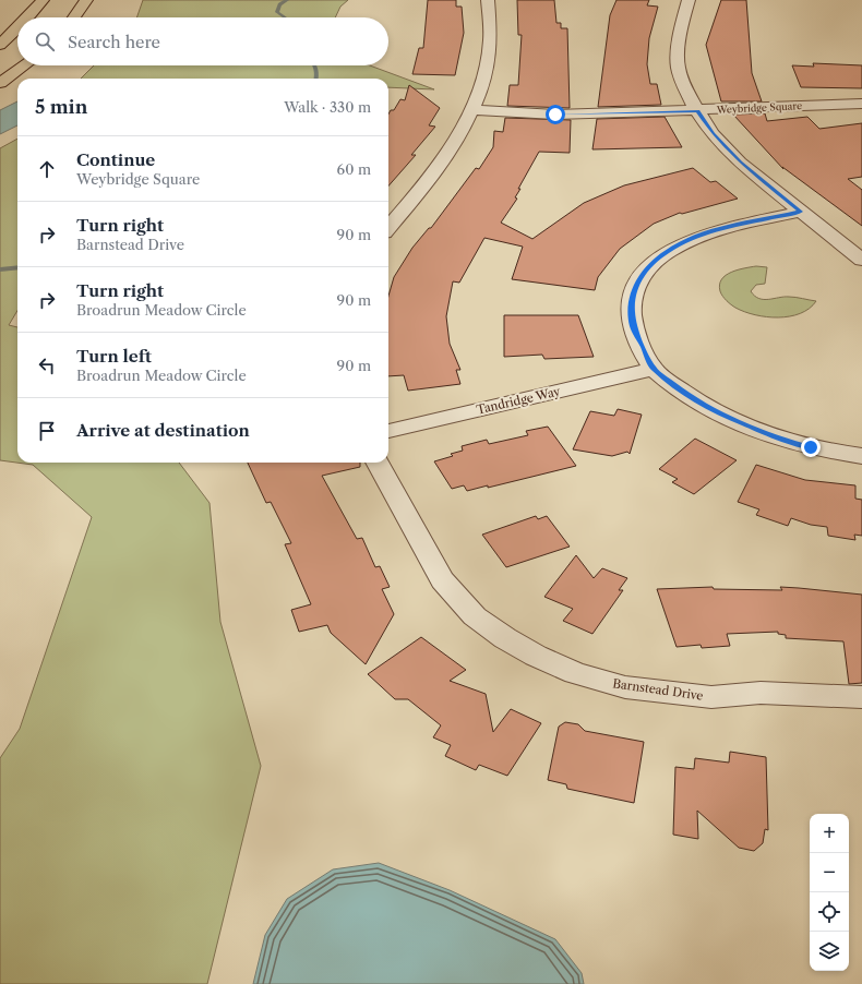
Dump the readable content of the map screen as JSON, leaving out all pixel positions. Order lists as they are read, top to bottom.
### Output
{
  "streets": {
    "street": ["Weybridge Square", "Tandridge Way", "Barnstead Drive"]
  },
  "page": {
    "search": "Search here",
    "heading": ["5 min", "Walk · 330 m"],
    "list": [
      ["Continue", "Weybridge Square", "60 m"],
      ["Turn right", "Barnstead Drive", "90 m"],
      ["Turn right", "Broadrun Meadow Circle", "90 m"],
      ["Turn left", "Broadrun Meadow Circle", "90 m"],
      "Arrive at destination"
    ],
    "map_buttons": ["+", "−"]
  }
}
